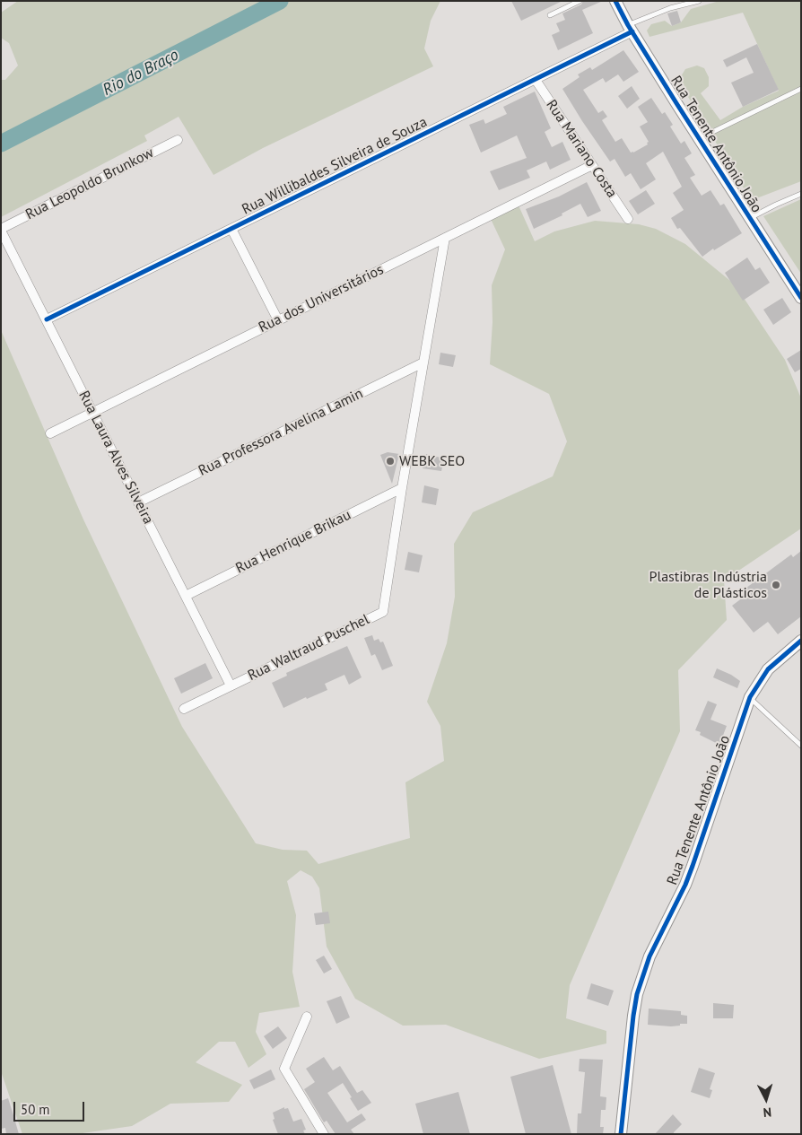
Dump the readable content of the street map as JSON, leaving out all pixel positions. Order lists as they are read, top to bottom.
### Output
{
  "streets": {
    "street": [
      "Rua Tenente Antônio João",
      "Rua Mariano Costa",
      "Rua Willibaldes Silveira de Souza",
      "Rua Leopoldo Brunkow",
      "Rua dos Universitários",
      "Rua Professora Avelina Lamin",
      "Rua Laura Alves Silveira",
      "Rua Henrique Brikau",
      "Rua Waltraud Puschel"
    ]
  },
  "crossings": [
    ["Rua Tenente Antônio João", "Rua Willibaldes Silveira de Souza"],
    ["Rua Mariano Costa", "Rua Willibaldes Silveira de Souza"],
    ["Rua Mariano Costa", "Rua dos Universitários"],
    ["Rua Willibaldes Silveira de Souza", "Rua Laura Alves Silveira"],
    ["Rua Leopoldo Brunkow", "Rua Laura Alves Silveira"],
    ["Rua dos Universitários", "Rua Laura Alves Silveira"],
    ["Rua dos Universitários", "Rua Waltraud Puschel"],
    ["Rua Professora Avelina Lamin", "Rua Laura Alves Silveira"],
    ["Rua Professora Avelina Lamin", "Rua Waltraud Puschel"],
    ["Rua Laura Alves Silveira", "Rua Henrique Brikau"],
    ["Rua Laura Alves Silveira", "Rua Waltraud Puschel"],
    ["Rua Henrique Brikau", "Rua Waltraud Puschel"]
  ],
  "water": ["Rio do Braço"],
  "places": ["WEBK SEO", "Plastibras Indústria de Plásticos"],
  "scale_bar": "50 m",
  "north": "bottom"
}
